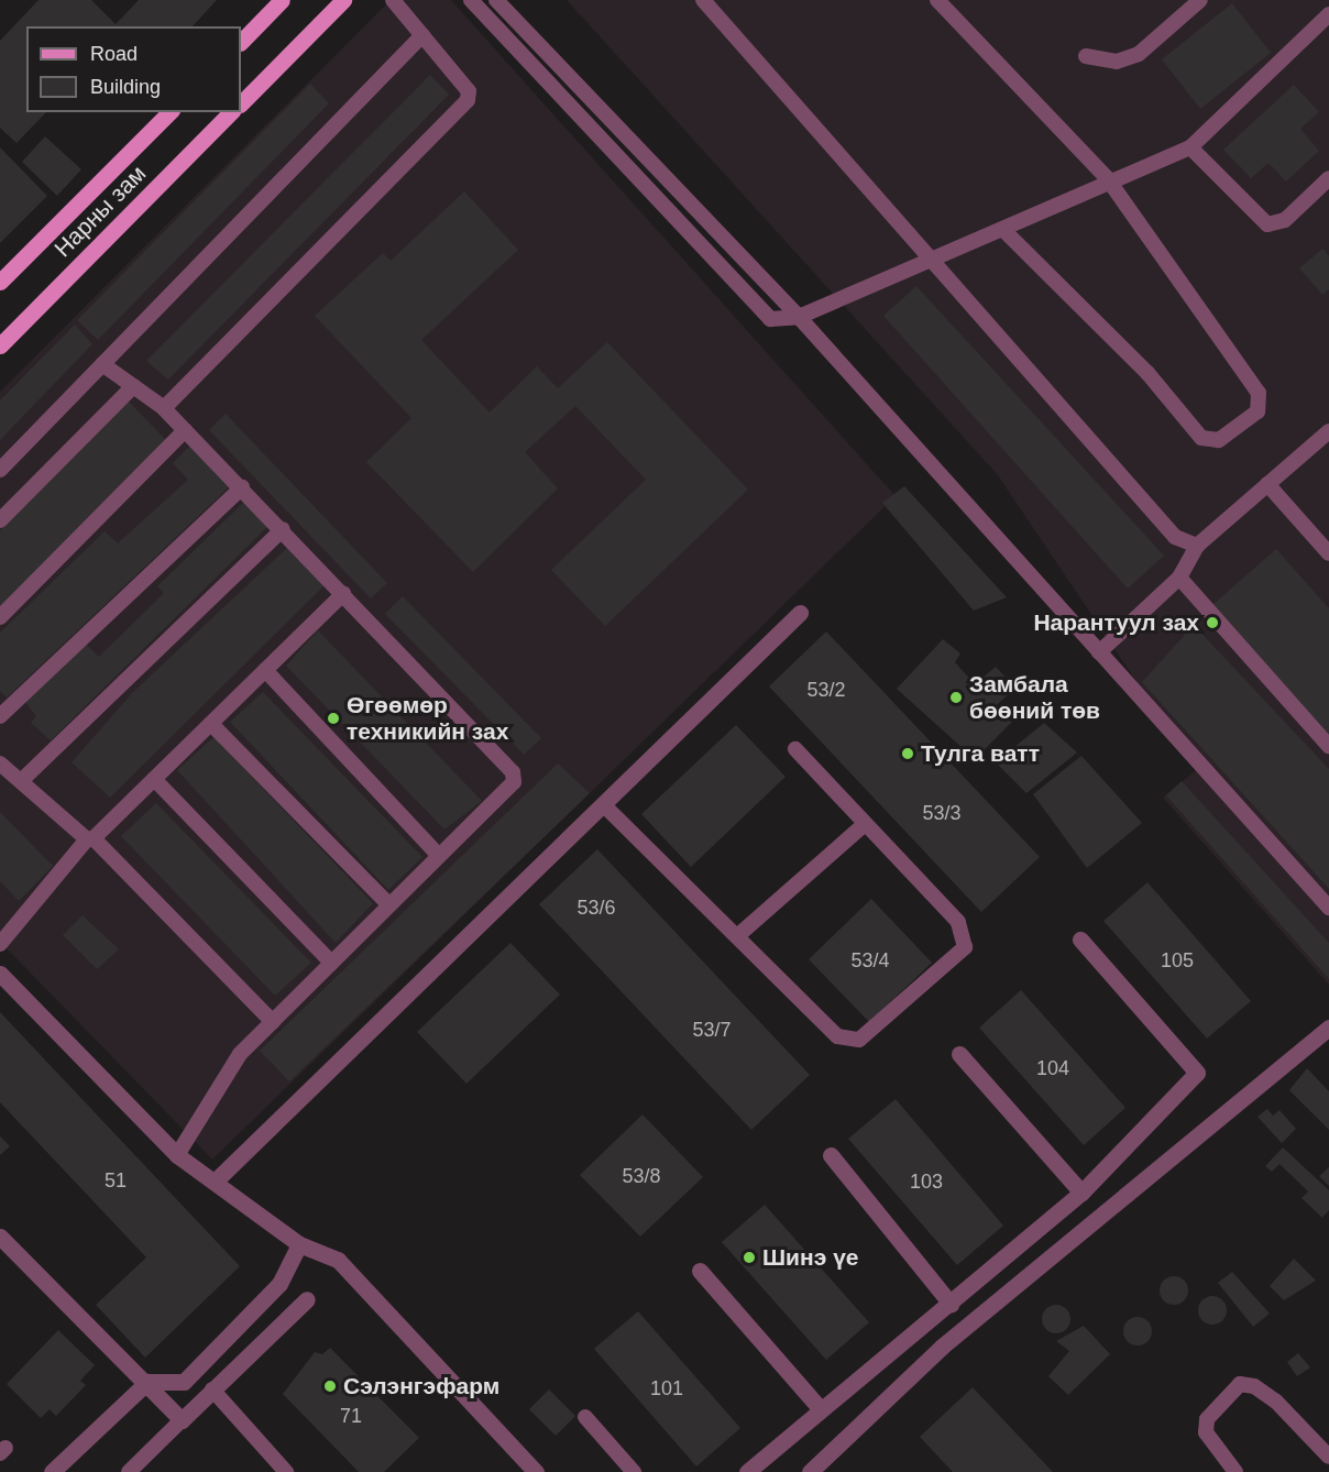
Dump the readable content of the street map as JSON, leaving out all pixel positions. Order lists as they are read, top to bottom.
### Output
{
  "streets": {
    "main road": ["Нарны зам"]
  },
  "places": [
    "Нарантуул зах",
    "Замбала бөөний төв",
    "Өгөөмөр техникийн зах",
    "Тулга ватт",
    "Шинэ үе",
    "Сэлэнгэфарм"
  ],
  "house_numbers": [
    "53/2",
    "53/3",
    "53/6",
    "53/4",
    "105",
    "53/7",
    "104",
    "53/8",
    "51",
    "103",
    "101",
    "71"
  ],
  "legend": ["Road", "Building"]
}
